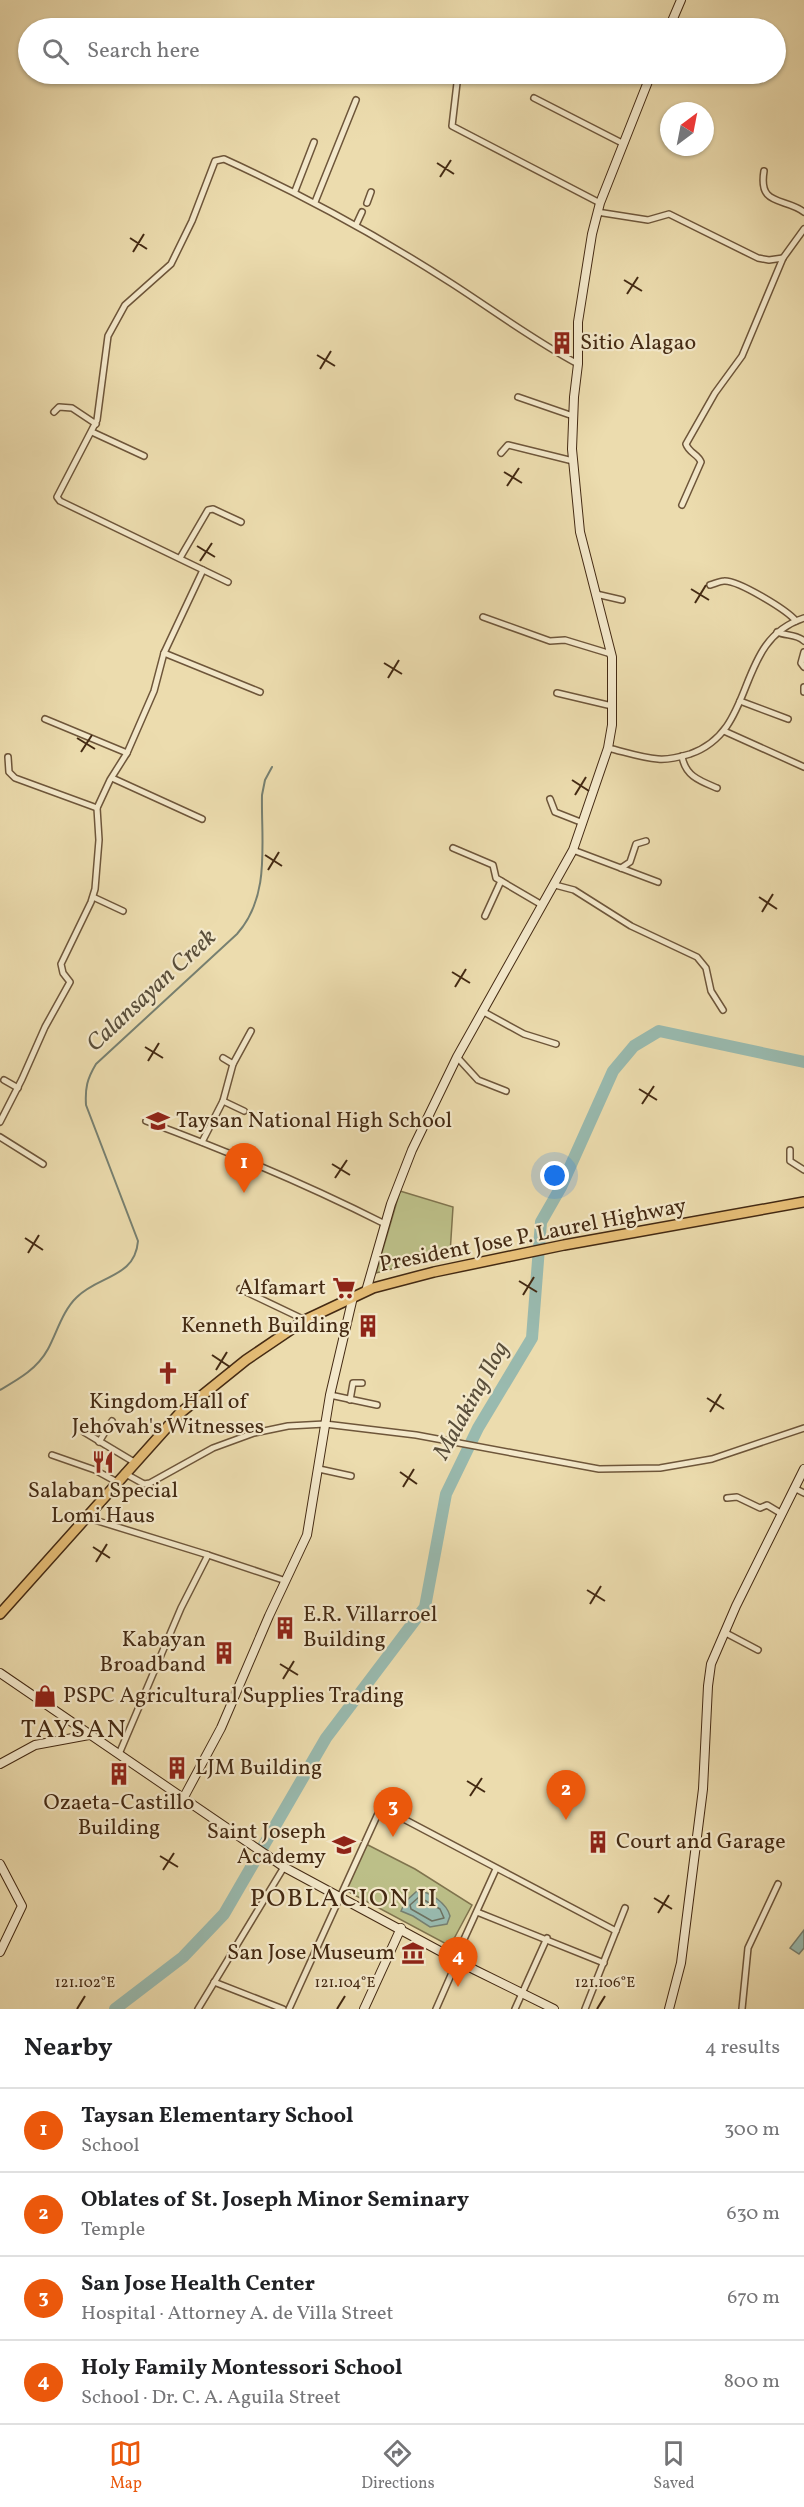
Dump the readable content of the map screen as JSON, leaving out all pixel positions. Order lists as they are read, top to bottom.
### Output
{
  "streets": {
    "highway": ["President Jose P. Laurel Highway"]
  },
  "districts": ["TAYSAN", "POBLACION II"],
  "water": ["Calansayan Creek", "Malaking Ilog"],
  "places": {
    "building": [
      "Sitio Alagao",
      "Kenneth Building",
      "E.R. Villarroel Building",
      "Kabayan Broadband",
      "LJM Building",
      "Ozaeta-Castillo Building",
      "Court and Garage"
    ],
    "school or university": ["Taysan National High School", "Saint Joseph Academy"],
    "supermarket": ["Alfamart"],
    "church": ["Kingdom Hall of Jehovah's Witnesses"],
    "restaurant": ["Salaban Special Lomi Haus"],
    "shop": ["PSPC Agricultural Supplies Trading"],
    "museum": ["San Jose Museum"]
  },
  "north": "top right",
  "page": {
    "search": "Search here",
    "pins": [
      "1",
      "2",
      "3",
      "4"
    ],
    "heading": ["Nearby", "4 results"],
    "list": [
      {
        "mark": "1",
        "name": "Taysan Elementary School",
        "note": "School",
        "value": "300 m"
      },
      {
        "mark": "2",
        "name": "Oblates of St. Joseph Minor Seminary",
        "note": "Temple",
        "value": "630 m"
      },
      {
        "mark": "3",
        "name": "San Jose Health Center",
        "note": "Hospital · Attorney A. de Villa Street",
        "value": "670 m"
      },
      {
        "mark": "4",
        "name": "Holy Family Montessori School",
        "note": "School · Dr. C. A. Aguila Street",
        "value": "800 m"
      }
    ],
    "nav": ["Map", "Directions", "Saved"]
  },
  "coordinates": ["121.102°E", "121.104°E", "121.106°E"]
}
